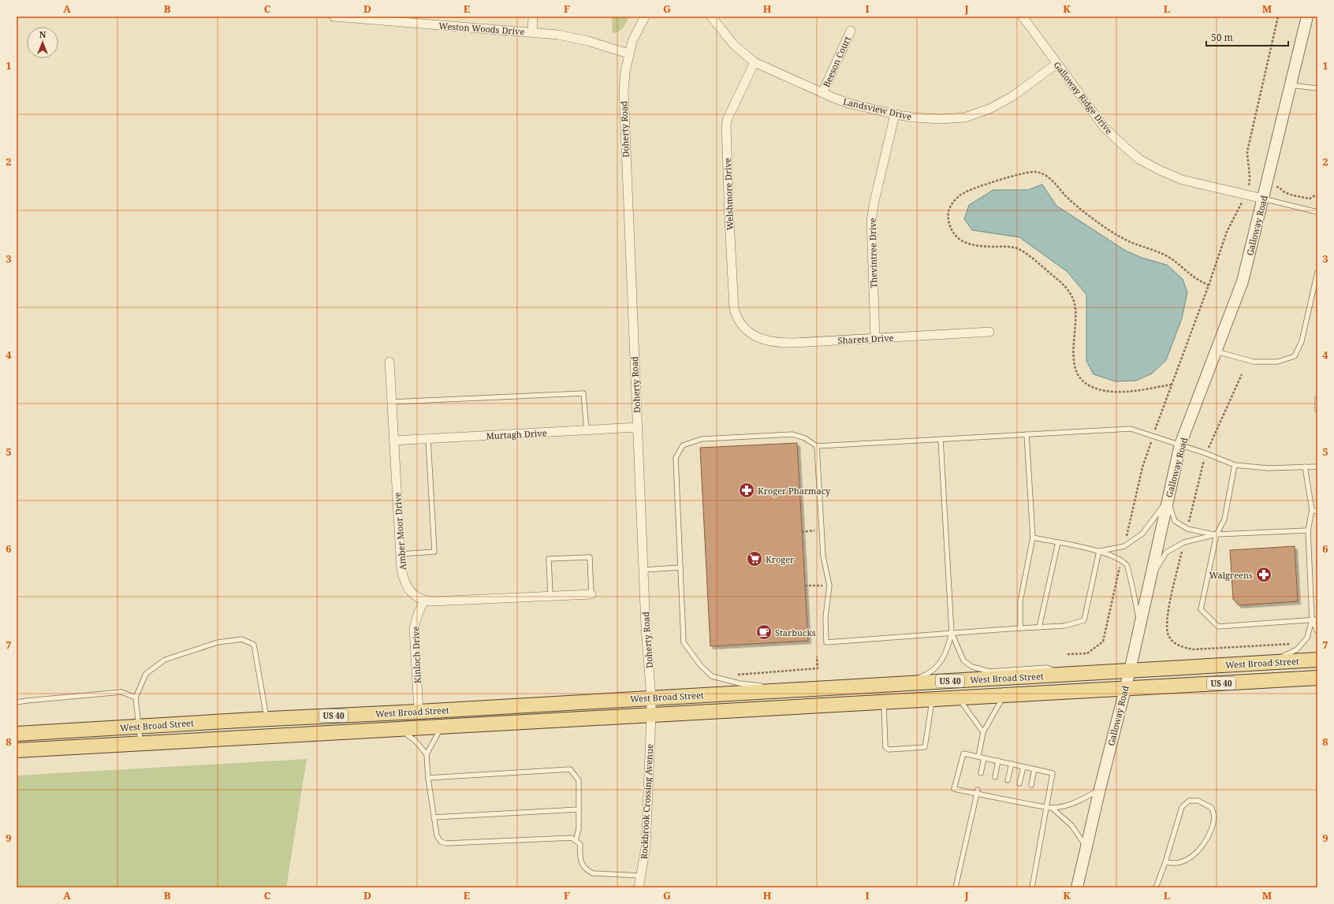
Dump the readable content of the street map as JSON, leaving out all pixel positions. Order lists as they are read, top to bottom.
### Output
{
  "streets": {
    "main road": ["West Broad Street", "US 40"],
    "street": [
      "Weston Woods Drive",
      "Beeson Court",
      "Galloway Ridge Drive",
      "Landsview Drive",
      "Doherty Road",
      "Welshmore Drive",
      "Galloway Road",
      "Thevintree Drive",
      "Sharets Drive",
      "Murtagh Drive",
      "Amber Moor Drive",
      "Kinloch Drive",
      "Rockbrook Crossing Avenue"
    ]
  },
  "crossings": [
    ["Weston Woods Drive", "Doherty Road"],
    ["Beeson Court", "Landsview Drive"],
    ["Galloway Ridge Drive", "Landsview Drive"],
    ["Galloway Ridge Drive", "Galloway Road"],
    ["Landsview Drive", "Welshmore Drive"],
    ["Landsview Drive", "Thevintree Drive"],
    ["Doherty Road", "Murtagh Drive"],
    ["Doherty Road", "West Broad Street"],
    ["Doherty Road", "Rockbrook Crossing Avenue"],
    ["Welshmore Drive", "Sharets Drive"],
    ["Galloway Road", "West Broad Street"],
    ["Thevintree Drive", "Sharets Drive"],
    ["Murtagh Drive", "Amber Moor Drive"],
    ["Amber Moor Drive", "Kinloch Drive"],
    ["Kinloch Drive", "West Broad Street"],
    ["West Broad Street", "Rockbrook Crossing Avenue"]
  ],
  "places": {
    "pharmacy": ["Kroger Pharmacy", "Walgreens"],
    "supermarket": ["Kroger"],
    "cafe": ["Starbucks"]
  },
  "scale_bar": "50 m",
  "north": "top",
  "grid": {
    "columns": [
      "A",
      "B",
      "C",
      "D",
      "E",
      "F",
      "G",
      "H",
      "I",
      "J",
      "K",
      "L",
      "M"
    ],
    "rows": [
      "1",
      "2",
      "3",
      "4",
      "5",
      "6",
      "7",
      "8",
      "9"
    ]
  }
}
